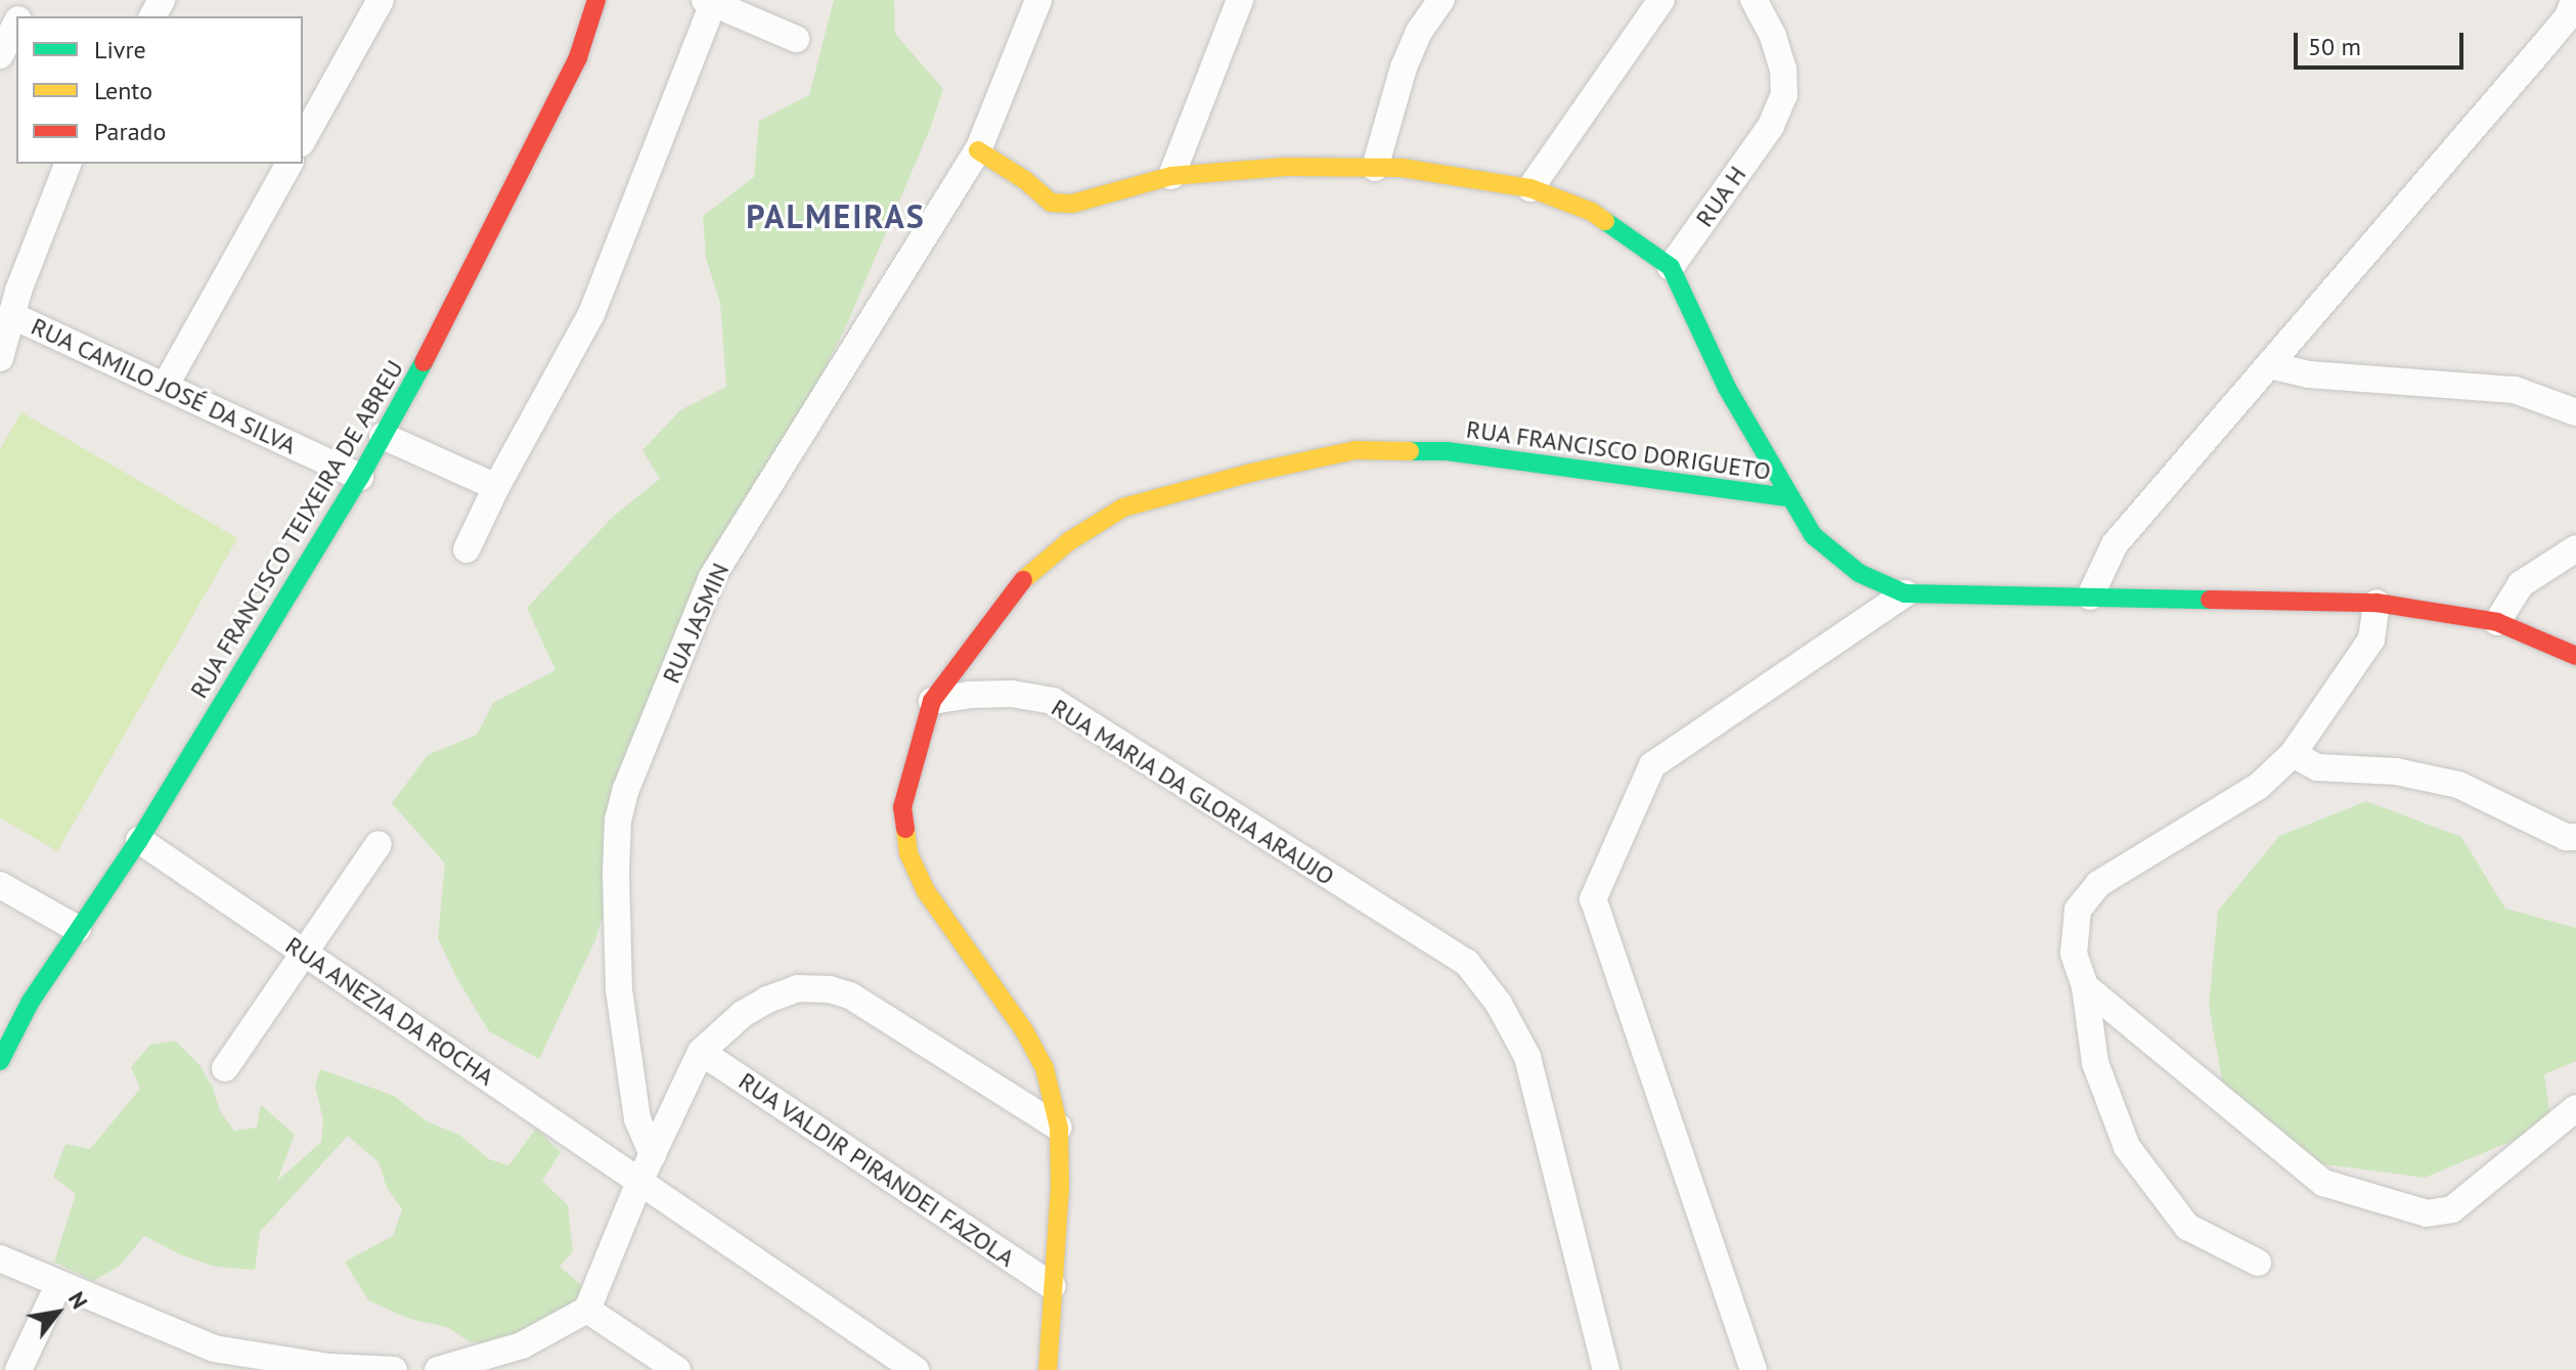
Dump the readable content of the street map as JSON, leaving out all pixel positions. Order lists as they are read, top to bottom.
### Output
{
  "streets": {
    "street": [
      "RUA H",
      "RUA CAMILO JOSÉ DA SILVA",
      "RUA FRANCISCO DORIGUETO",
      "RUA FRANCISCO TEIXEIRA DE ABREU",
      "RUA JASMIN",
      "RUA MARIA DA GLORIA ARAUJO",
      "RUA ANEZIA DA ROCHA",
      "RUA VALDIR PIRANDEI FAZOLA"
    ]
  },
  "crossings": [
    ["RUA CAMILO JOSÉ DA SILVA", "RUA FRANCISCO TEIXEIRA DE ABREU"],
    ["RUA FRANCISCO DORIGUETO", "RUA MARIA DA GLORIA ARAUJO"],
    ["RUA FRANCISCO TEIXEIRA DE ABREU", "RUA ANEZIA DA ROCHA"]
  ],
  "districts": ["PALMEIRAS"],
  "legend": ["Livre", "Lento", "Parado"],
  "scale_bar": "50 m",
  "north": "top right"
}
